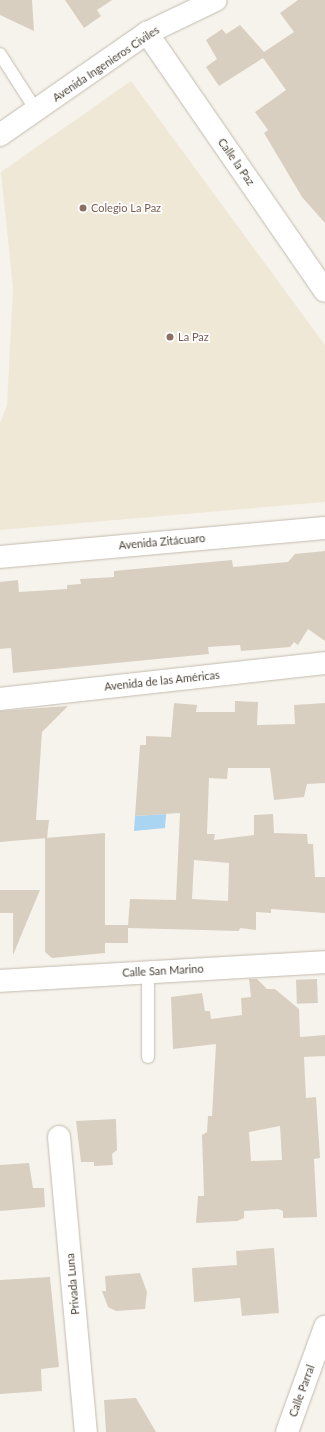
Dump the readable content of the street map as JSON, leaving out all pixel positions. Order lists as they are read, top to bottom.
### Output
{
  "streets": {
    "street": [
      "Avenida Ingenieros Civiles",
      "Calle la Paz",
      "Avenida Zitácuaro",
      "Avenida de las Américas",
      "Calle San Marino",
      "Privada Luna",
      "Calle Parral"
    ]
  },
  "crossings": [
    ["Avenida Ingenieros Civiles", "Calle la Paz"]
  ],
  "places": ["Colegio La Paz", "La Paz"]
}
